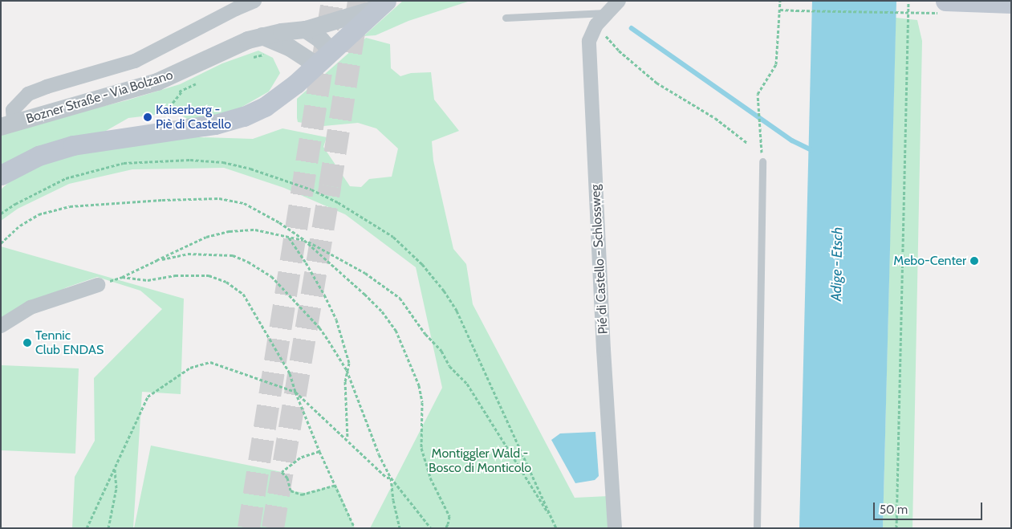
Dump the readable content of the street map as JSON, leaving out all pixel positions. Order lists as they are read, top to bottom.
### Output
{
  "streets": {
    "street": ["Bozner Straße - Via Bolzano", "Pié di Castello - Schlossweg"]
  },
  "water": ["Adige - Etsch"],
  "parks": ["Montiggler Wald - Bosco di Monticolo"],
  "places": ["Kaiserberg - Piè di Castello", "Mebo-Center", "Tennic Club ENDAS"],
  "scale_bar": "50 m"
}
